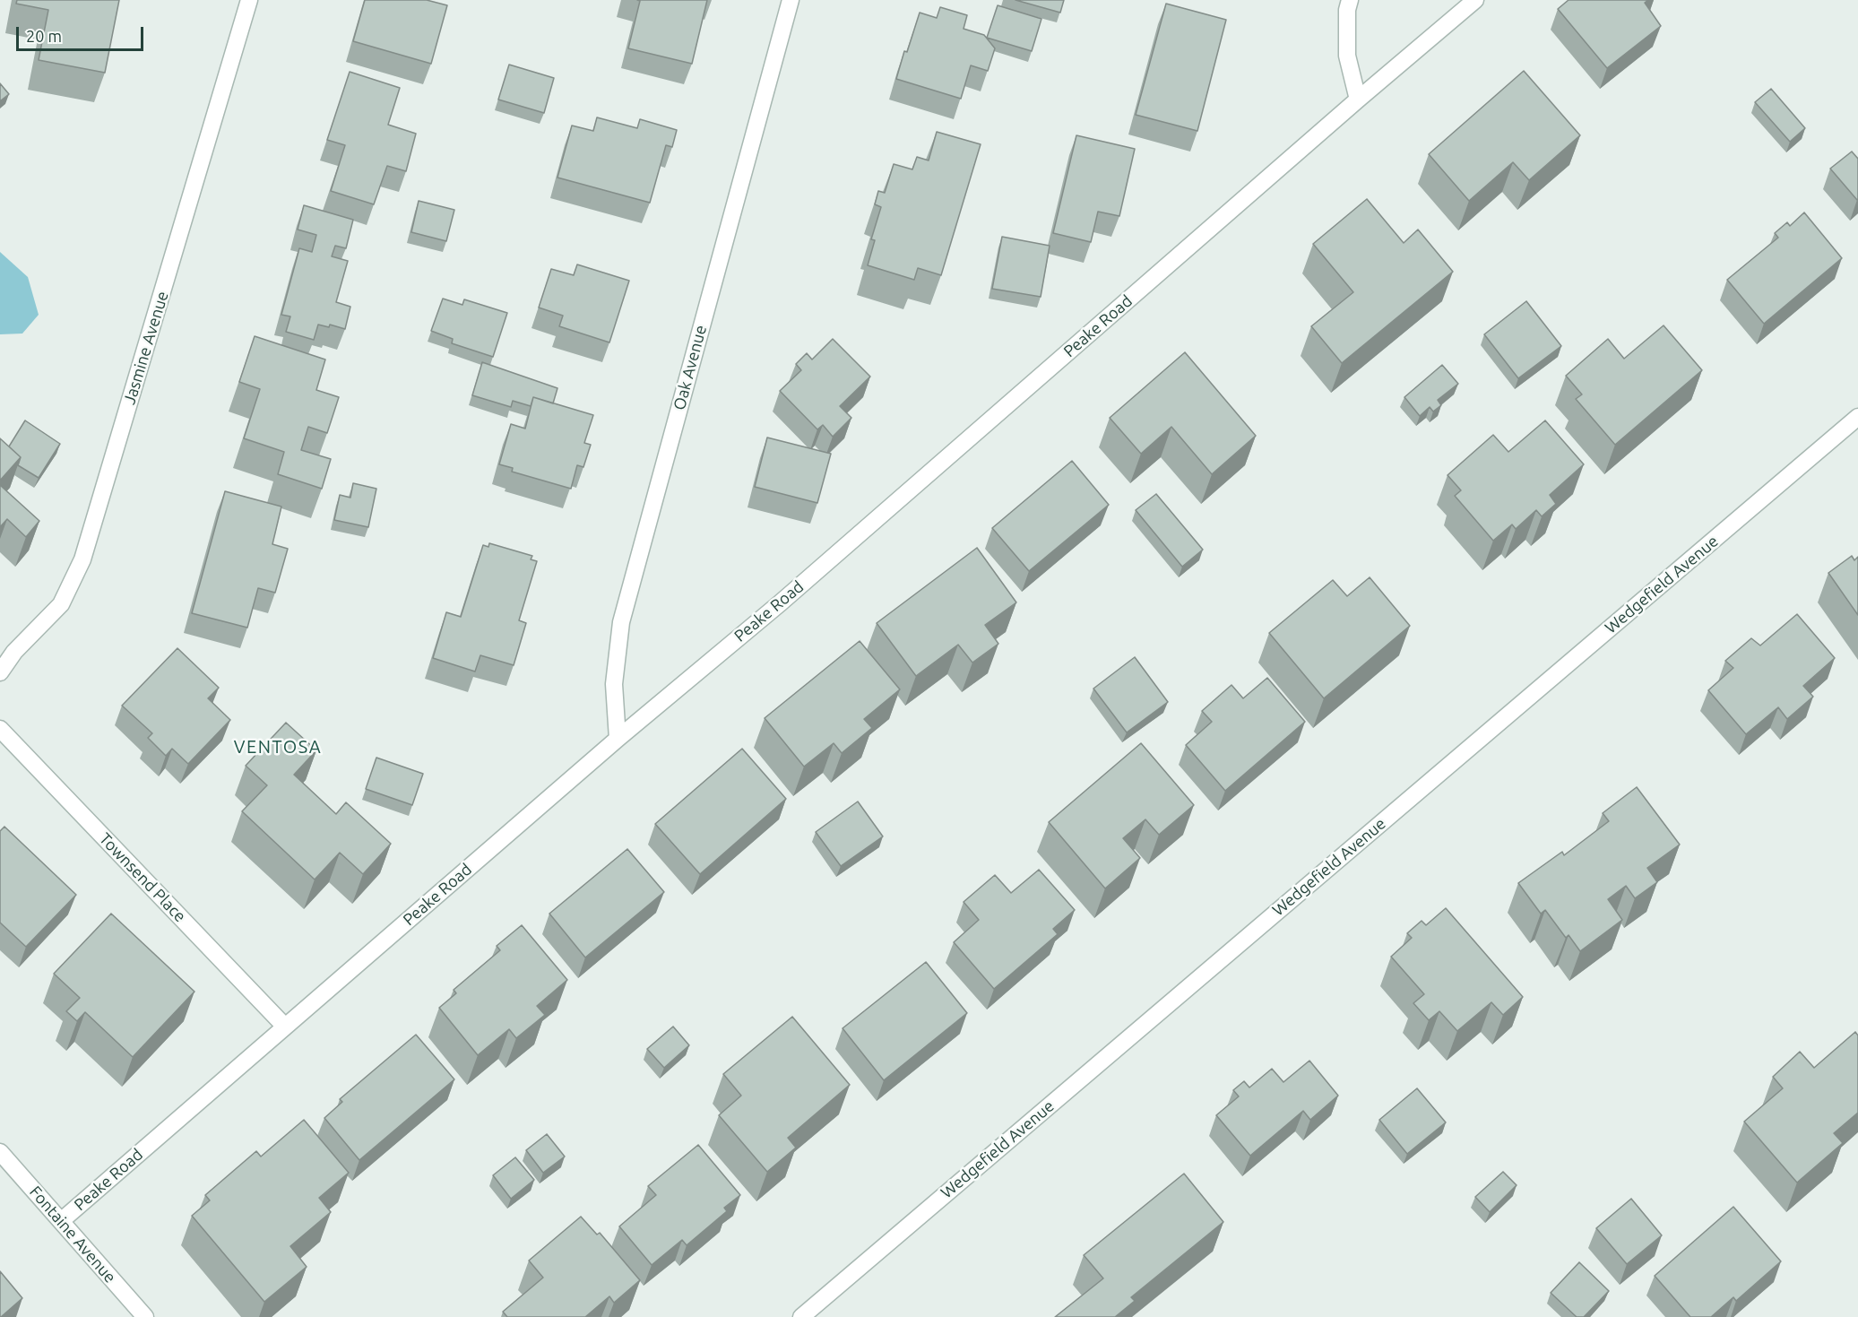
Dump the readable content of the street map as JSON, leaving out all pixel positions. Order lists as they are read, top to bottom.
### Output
{
  "streets": {
    "street": [
      "Peake Road",
      "Jasmine Avenue",
      "Oak Avenue",
      "Wedgefield Avenue",
      "Townsend Place",
      "Fontaine Avenue"
    ]
  },
  "crossings": [
    ["Peake Road", "Oak Avenue"],
    ["Peake Road", "Townsend Place"],
    ["Peake Road", "Fontaine Avenue"]
  ],
  "districts": ["VENTOSA"],
  "scale_bar": "20 m"
}
